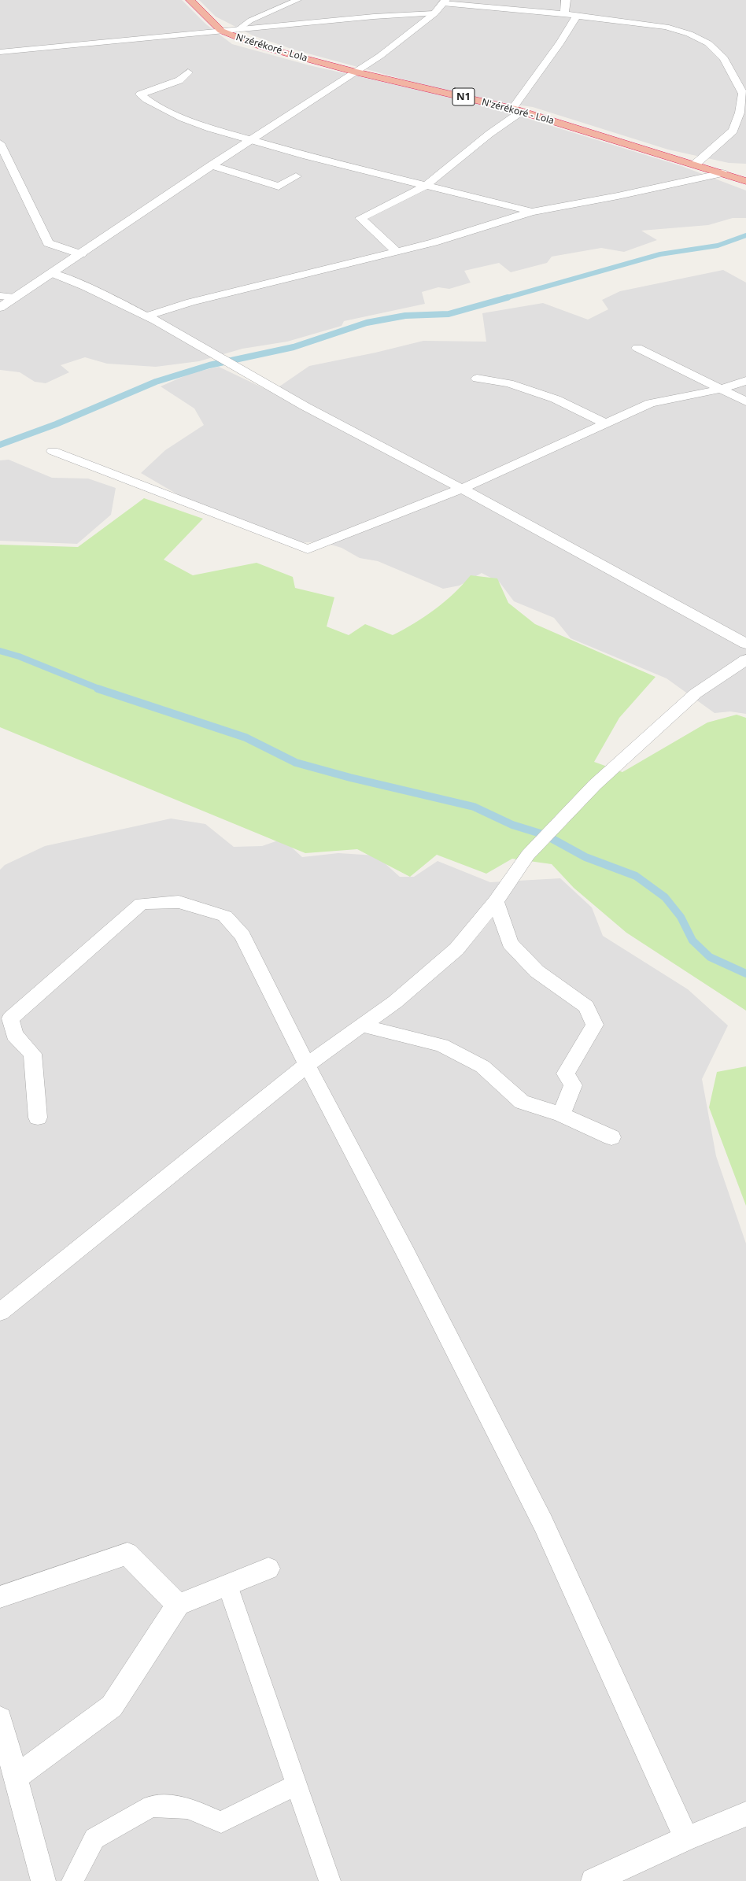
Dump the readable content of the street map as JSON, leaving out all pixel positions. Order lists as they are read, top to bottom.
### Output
{
  "streets": {
    "highway": ["N'zérékoré - Lola", "N1"]
  }
}
